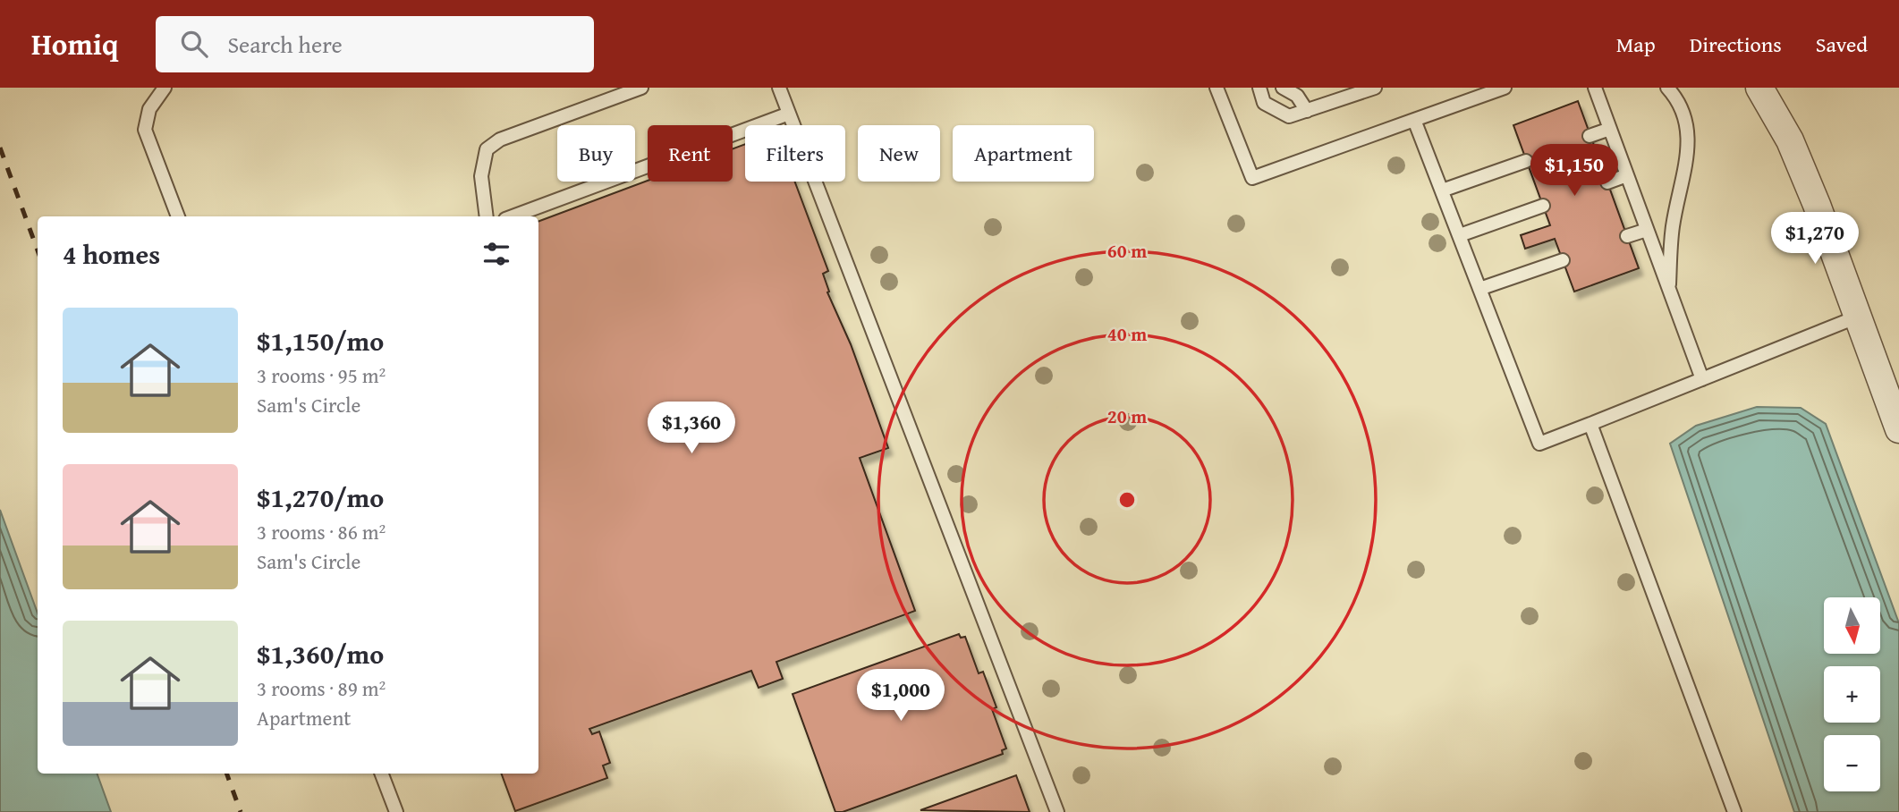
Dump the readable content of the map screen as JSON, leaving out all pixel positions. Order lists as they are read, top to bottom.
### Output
{
  "north": "bottom",
  "page": {
    "header": "Homiq",
    "search": "Search here",
    "nav": ["Map", "Directions", "Saved"],
    "chip": [
      "Buy",
      "Rent",
      "Filters",
      "New",
      "Apartment"
    ],
    "price": [
      "$1,150",
      "$1,270",
      "$1,360",
      "$1,000"
    ],
    "heading": "4 homes",
    "list": [
      {
        "name": "$1,150/mo",
        "note": "3 rooms · 95 m² · Sam's Circle"
      },
      {
        "name": "$1,270/mo",
        "note": "3 rooms · 86 m² · Sam's Circle"
      },
      {
        "name": "$1,360/mo",
        "note": "3 rooms · 89 m² · Apartment"
      }
    ],
    "map_buttons": ["+", "−"]
  },
  "rings": ["60 m", "40 m", "20 m"]
}
